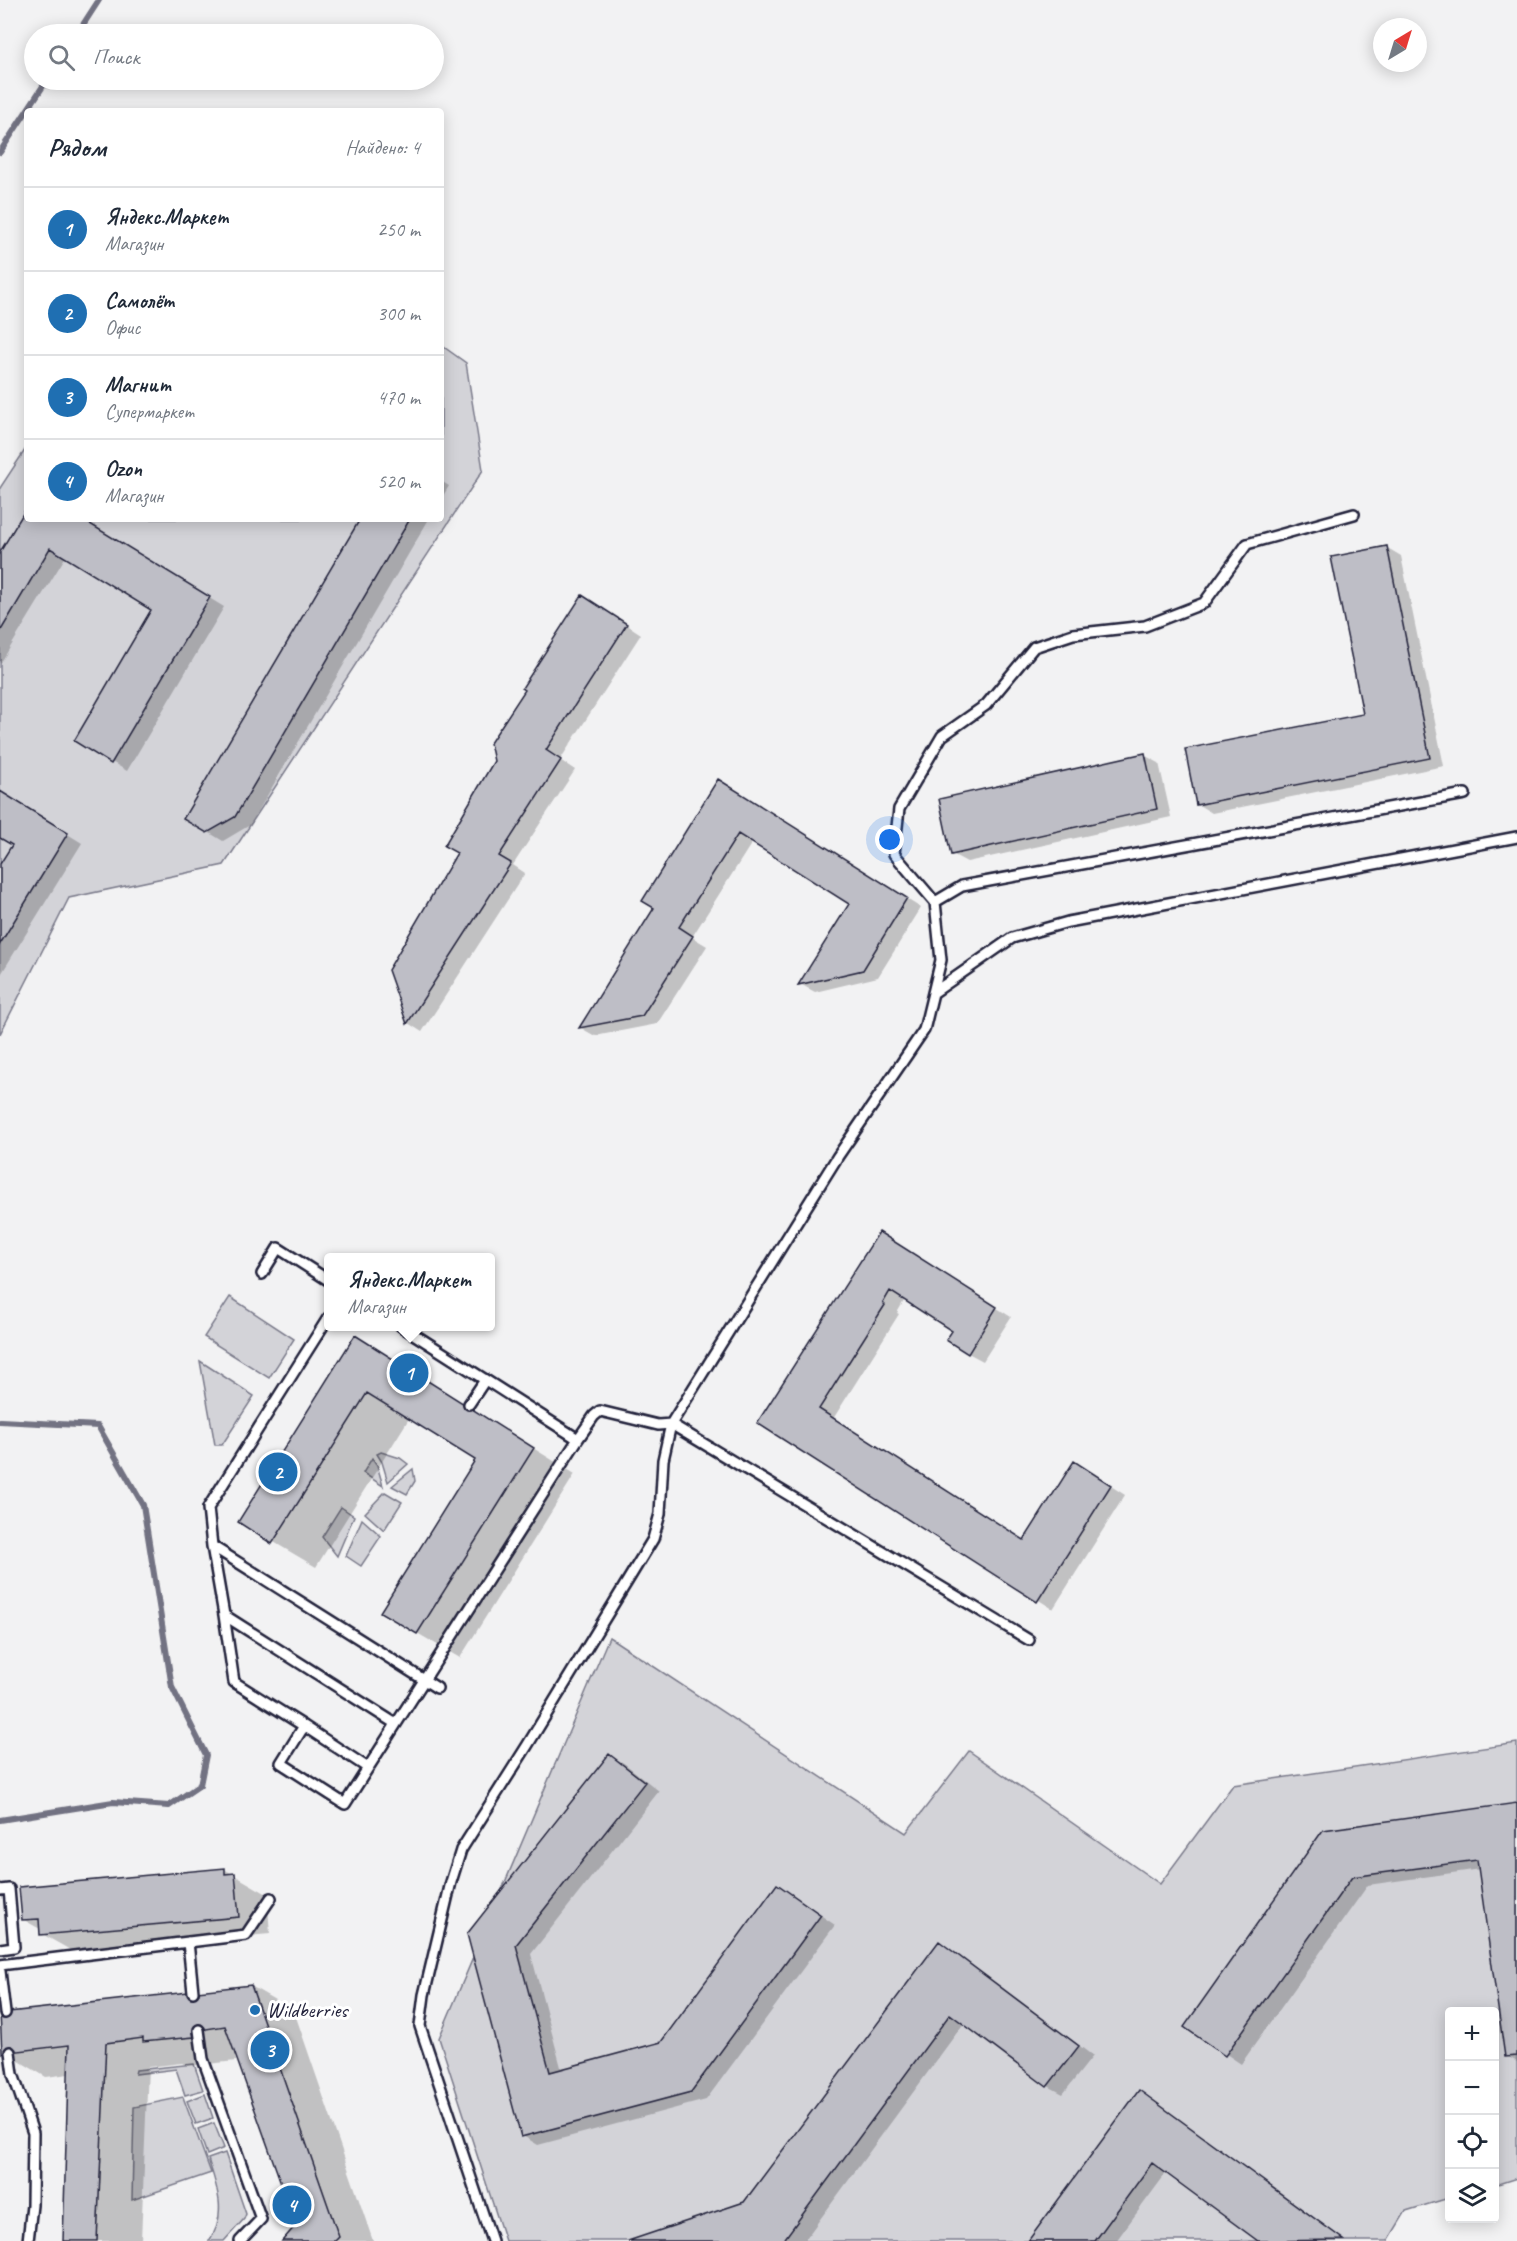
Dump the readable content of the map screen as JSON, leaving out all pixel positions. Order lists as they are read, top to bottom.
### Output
{
  "places": ["Wildberries"],
  "north": "top right",
  "page": {
    "search": "Поиск",
    "heading": ["Рядом", "Найдено: 4"],
    "list": [
      {
        "mark": "1",
        "name": "Яндекс.Маркет",
        "note": "Магазин",
        "value": "250 m"
      },
      {
        "mark": "2",
        "name": "Самолёт",
        "note": "Офис",
        "value": "300 m"
      },
      {
        "mark": "3",
        "name": "Магнит",
        "note": "Супермаркет",
        "value": "470 m"
      },
      {
        "mark": "4",
        "name": "Ozon",
        "note": "Магазин",
        "value": "520 m"
      }
    ],
    "popup": ["Яндекс.Маркет", "Магазин"],
    "pins": [
      "1",
      "2",
      "3",
      "4"
    ],
    "map_buttons": ["+", "−"]
  }
}
